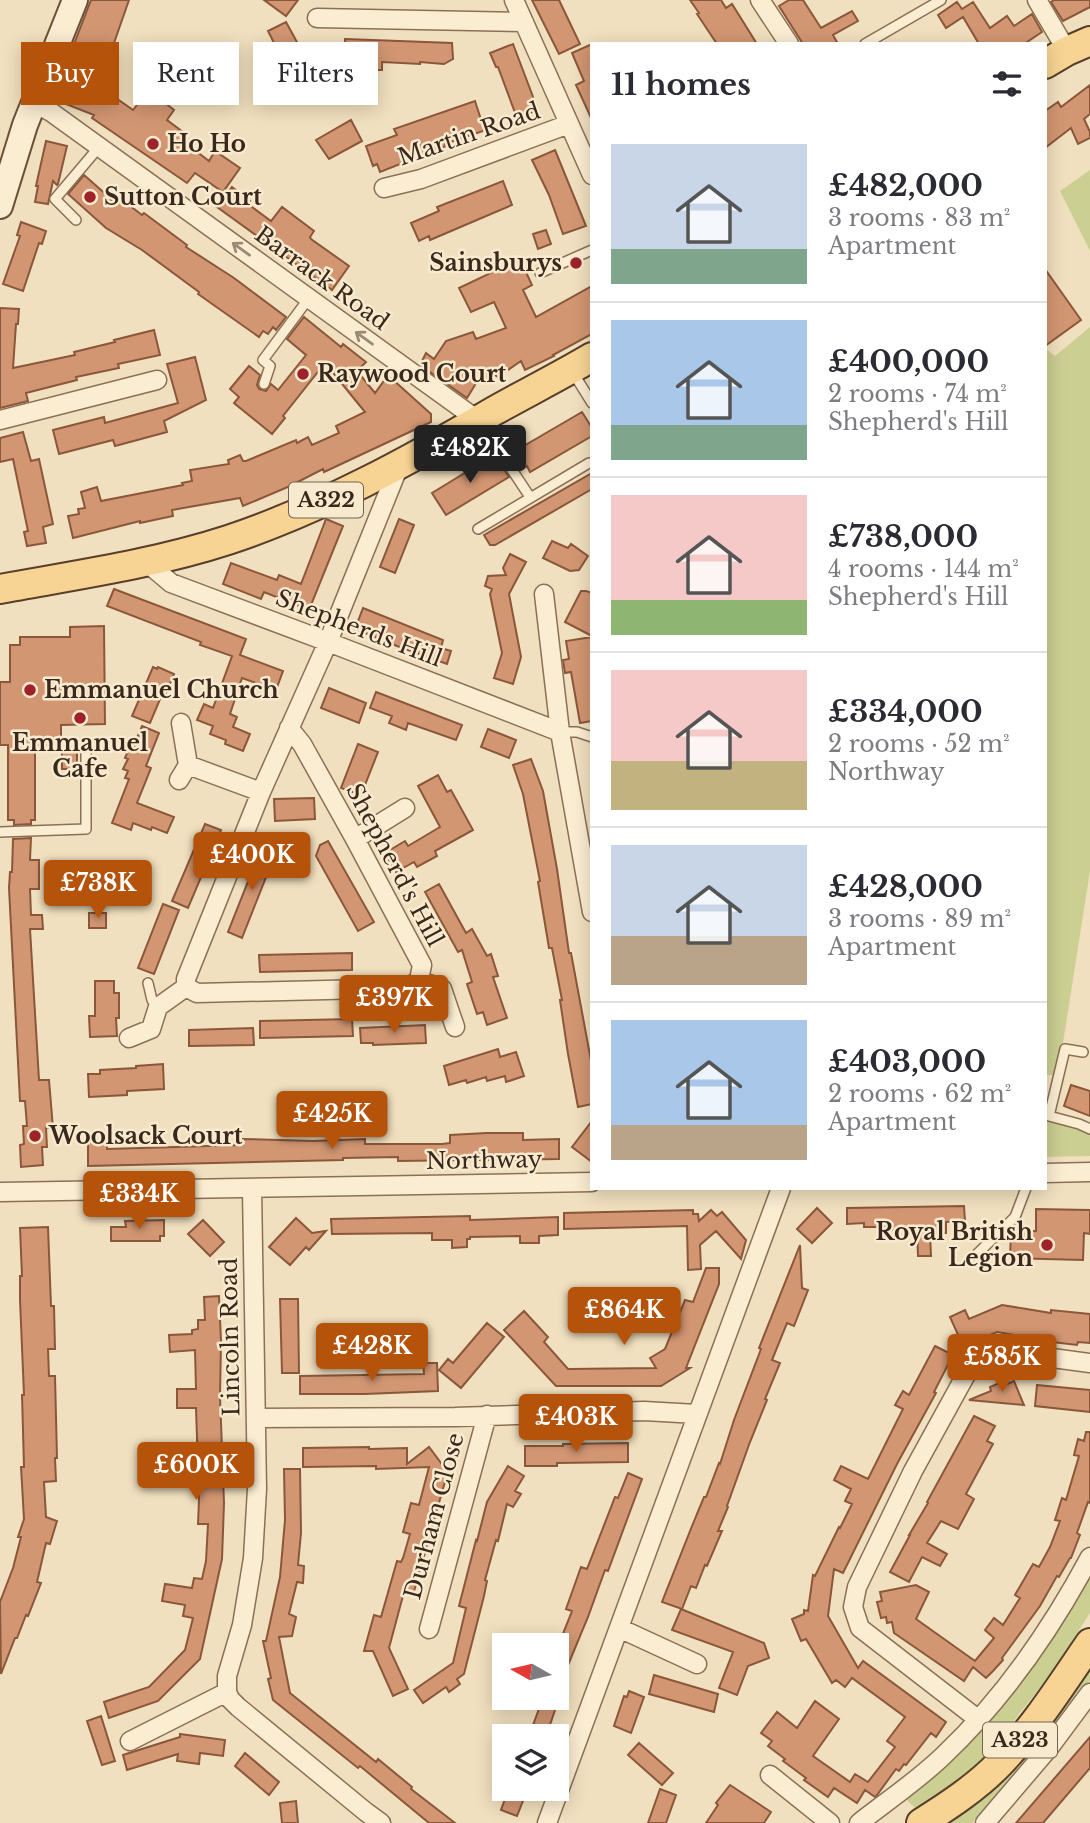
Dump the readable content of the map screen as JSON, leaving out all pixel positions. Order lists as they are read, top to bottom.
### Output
{
  "streets": {
    "main road": ["A322", "A323"],
    "street": [
      "Martin Road",
      "Barrack Road",
      "Shepherds Hill",
      "Shepherd's Hill",
      "Northway",
      "Lincoln Road",
      "Durham Close"
    ]
  },
  "crossings": [
    ["Barrack Road", "A322"],
    ["A322", "Shepherds Hill"],
    ["Northway", "Lincoln Road"]
  ],
  "one_way": ["Barrack Road"],
  "places": [
    "Ho Ho",
    "Sutton Court",
    "Sainsburys",
    "Raywood Court",
    "Emmanuel Church",
    "Emmanuel Cafe",
    "Woolsack Court",
    "Royal British Legion"
  ],
  "north": "left",
  "page": {
    "chip": ["Buy", "Rent", "Filters"],
    "heading": "11 homes",
    "list": [
      {
        "name": "£482,000",
        "note": "3 rooms · 83 m² · Apartment"
      },
      {
        "name": "£400,000",
        "note": "2 rooms · 74 m² · Shepherd's Hill"
      },
      {
        "name": "£738,000",
        "note": "4 rooms · 144 m² · Shepherd's Hill"
      },
      {
        "name": "£334,000",
        "note": "2 rooms · 52 m² · Northway"
      },
      {
        "name": "£428,000",
        "note": "3 rooms · 89 m² · Apartment"
      },
      {
        "name": "£403,000",
        "note": "2 rooms · 62 m² · Apartment"
      }
    ],
    "price": [
      "£482K",
      "£400K",
      "£738K",
      "£397K",
      "£425K",
      "£334K",
      "£864K",
      "£428K",
      "£585K",
      "£403K",
      "£600K"
    ]
  }
}
